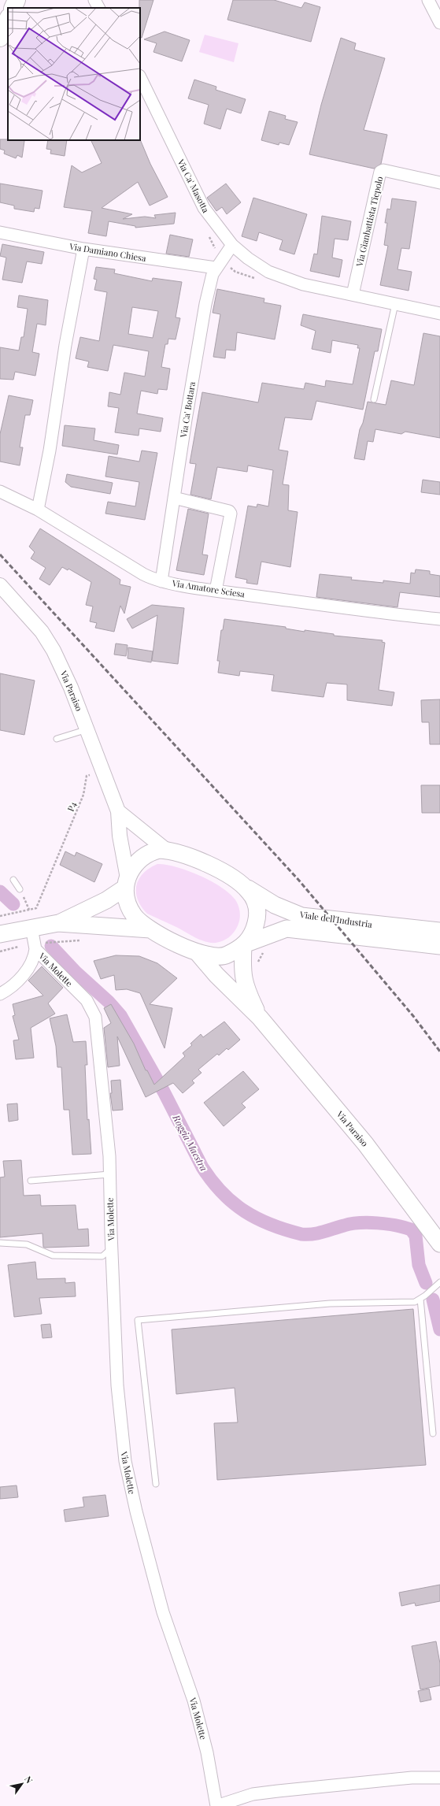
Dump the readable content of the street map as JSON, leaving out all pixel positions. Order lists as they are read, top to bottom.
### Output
{
  "streets": {
    "main road": ["Via Paraiso", "Viale dell'Industria"],
    "street": [
      "Via Ca' Masotta",
      "Via Gianbattista Tiepolo",
      "Via Damiano Chiesa",
      "Via Ca' Bottara",
      "Via Amatore Sciesa",
      "Via Molette"
    ],
    "path": ["P4"]
  },
  "crossings": [
    ["Via Ca' Masotta", "Via Gianbattista Tiepolo"],
    ["Via Ca' Masotta", "Via Ca' Bottara"],
    ["Via Damiano Chiesa", "Via Ca' Bottara"],
    ["Via Ca' Bottara", "Via Amatore Sciesa"],
    ["Via Paraiso", "P4"],
    ["Via Paraiso", "Viale dell'Industria"]
  ],
  "water": ["Roggia Maestra"],
  "north": "top right"
}
